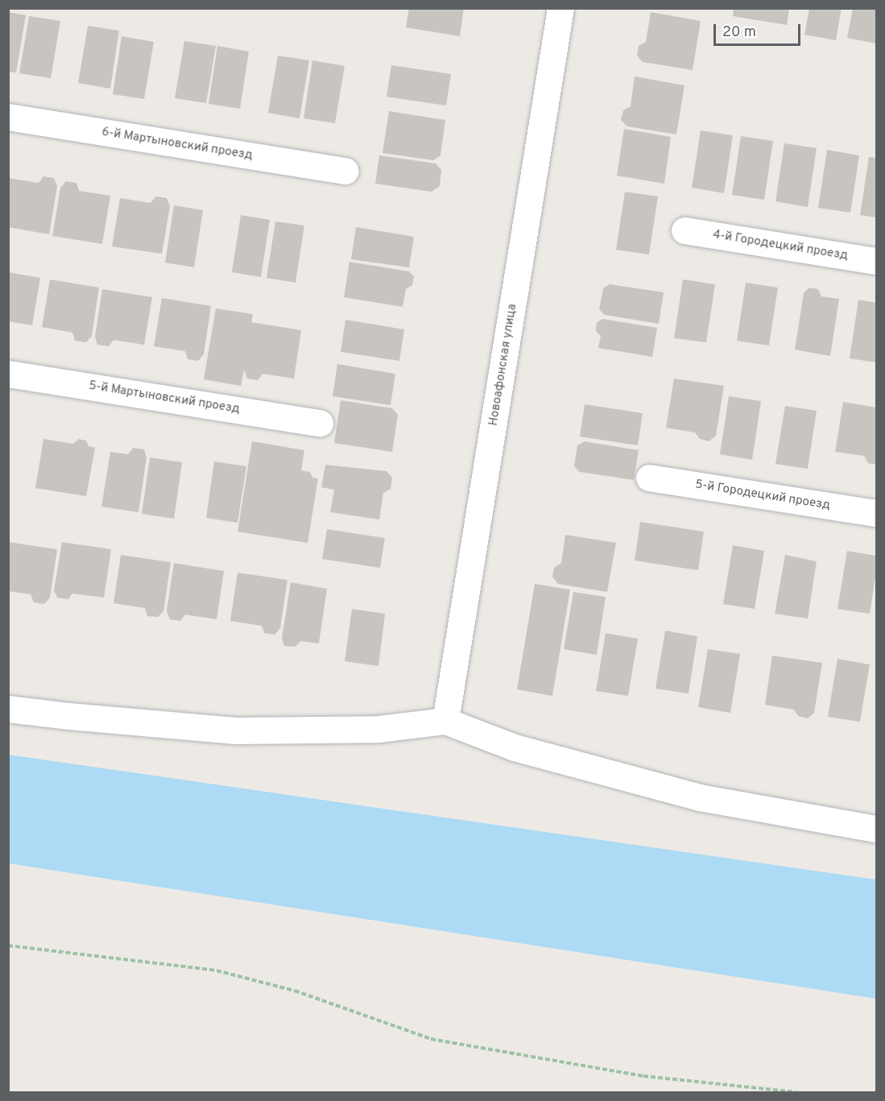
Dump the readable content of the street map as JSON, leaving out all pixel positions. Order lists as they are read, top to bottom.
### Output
{
  "streets": {
    "street": [
      "6-й Мартыновский проезд",
      "4-й Городецкий проезд",
      "Новоафонская улица",
      "5-й Мартыновский проезд",
      "5-й Городецкий проезд"
    ]
  },
  "scale_bar": "20 m"
}
